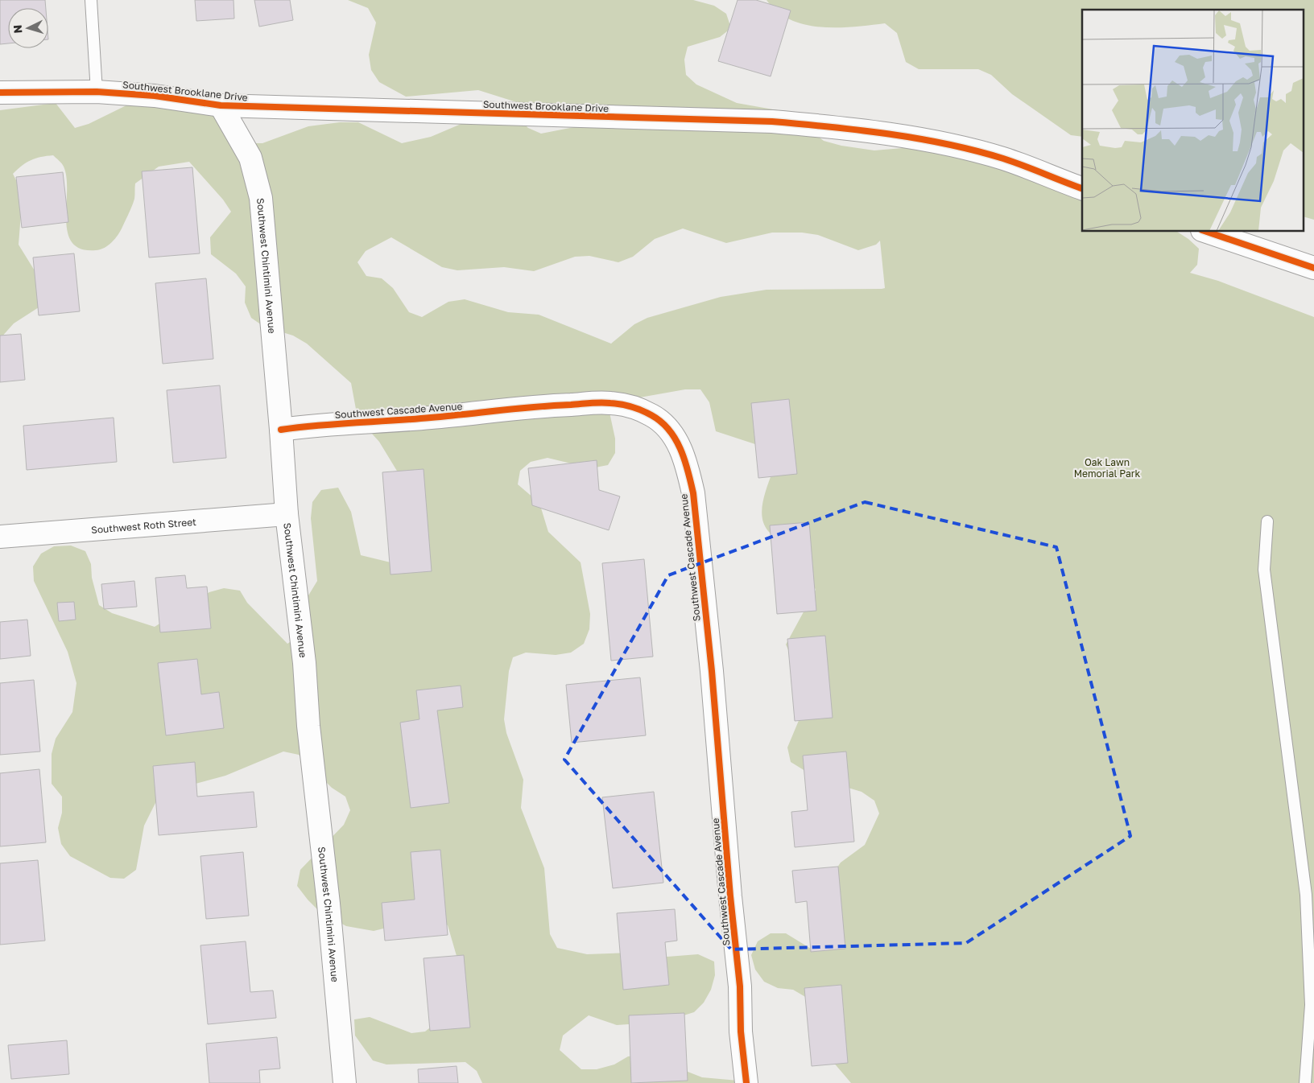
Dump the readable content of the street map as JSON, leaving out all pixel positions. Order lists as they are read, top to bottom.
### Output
{
  "streets": {
    "street": [
      "Southwest Brooklane Drive",
      "Southwest Chintimini Avenue",
      "Southwest Cascade Avenue",
      "Southwest Roth Street"
    ]
  },
  "crossings": [
    ["Southwest Brooklane Drive", "Southwest Chintimini Avenue"],
    ["Southwest Chintimini Avenue", "Southwest Cascade Avenue"],
    ["Southwest Chintimini Avenue", "Southwest Roth Street"]
  ],
  "parks": ["Oak Lawn Memorial Park"],
  "north": "left"
}
